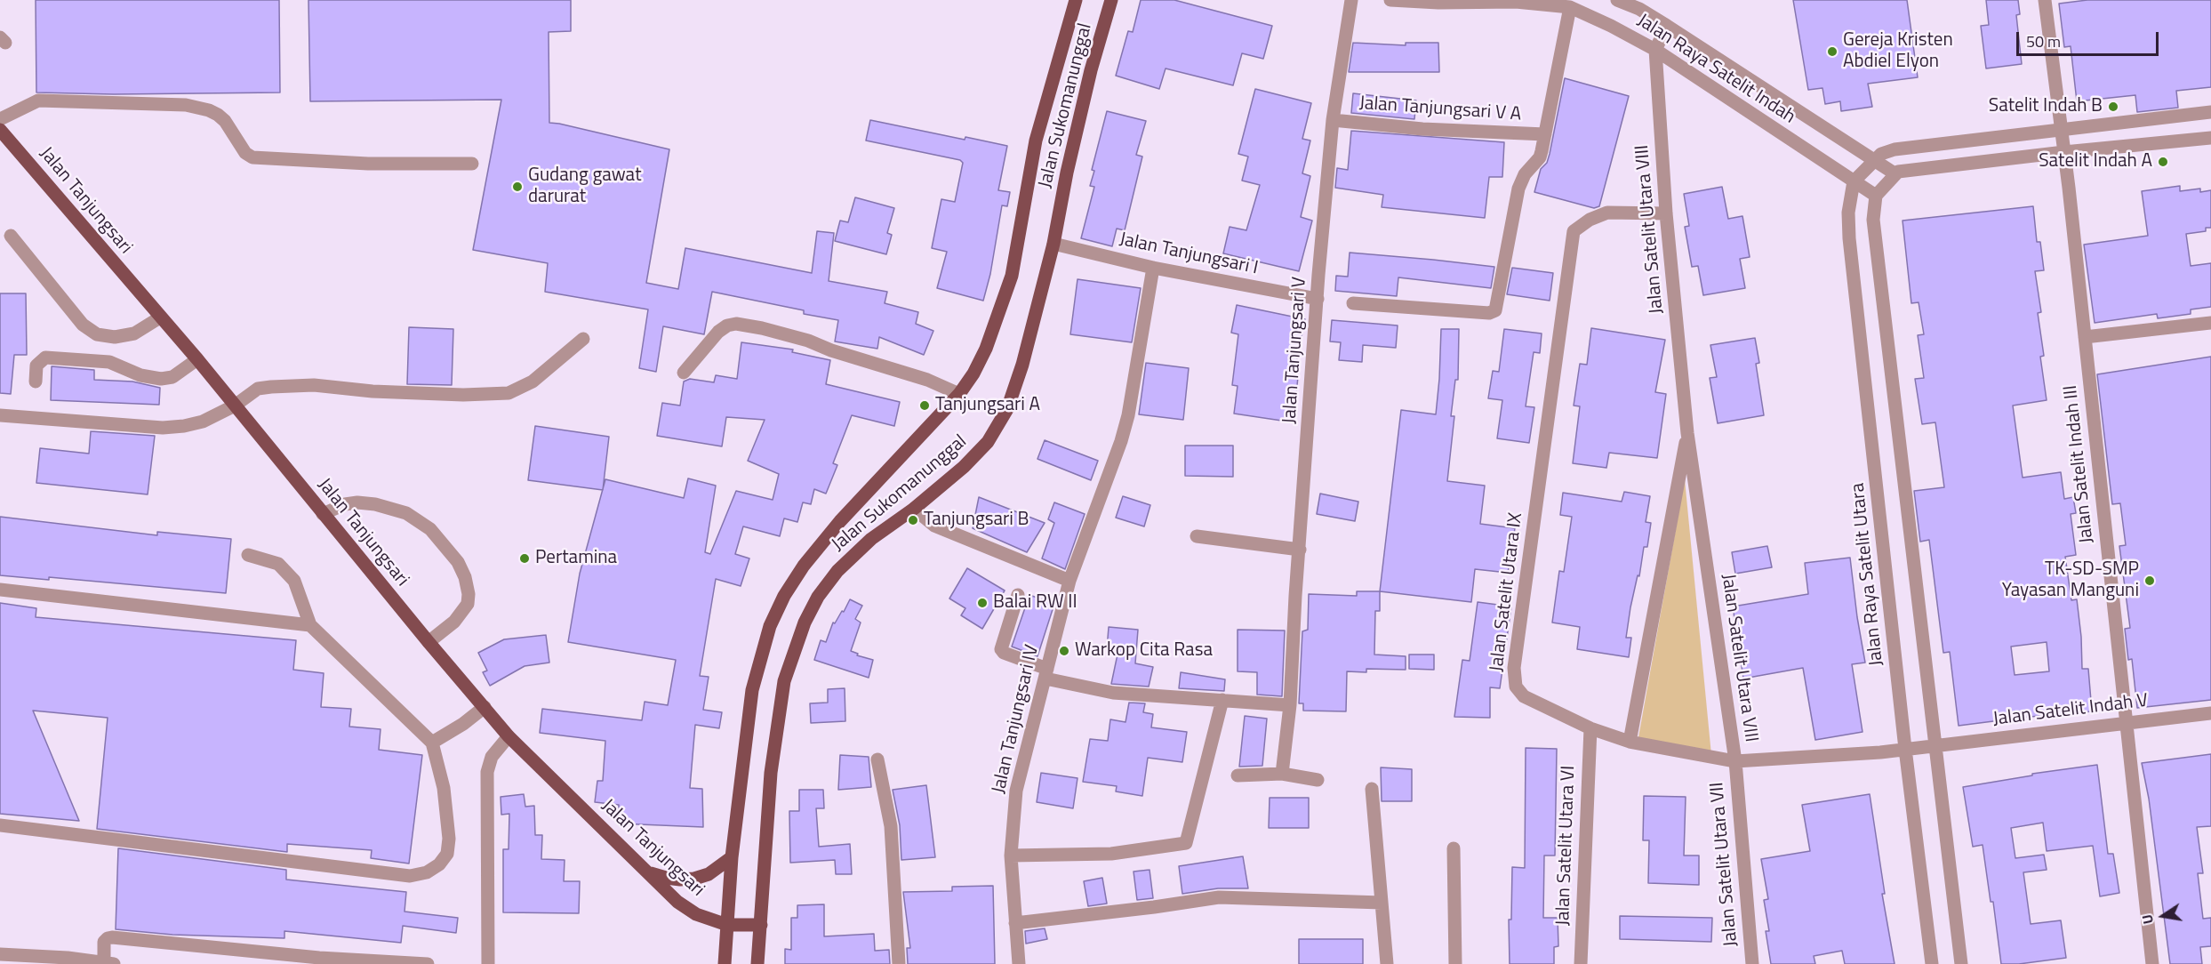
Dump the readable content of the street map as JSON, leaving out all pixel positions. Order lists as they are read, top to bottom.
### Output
{
  "streets": {
    "main road": ["Jalan Sukomanunggal", "Jalan Tanjungsari"],
    "street": [
      "Jalan Raya Satelit Indah",
      "Jalan Tanjungsari V A",
      "Jalan Satelit Utara VIII",
      "Jalan Tanjungsari I",
      "Jalan Tanjungsari V",
      "Jalan Satelit Indah III",
      "Jalan Raya Satelit Utara",
      "Jalan Satelit Utara IX",
      "Jalan Satelit Indah V",
      "Jalan Tanjungsari IV",
      "Jalan Satelit Utara VI",
      "Jalan Satelit Utara VII"
    ]
  },
  "crossings": [
    ["Jalan Raya Satelit Indah", "Jalan Tanjungsari V A"],
    ["Jalan Raya Satelit Indah", "Jalan Satelit Utara VIII"],
    ["Jalan Raya Satelit Indah", "Jalan Raya Satelit Utara"],
    ["Jalan Sukomanunggal", "Jalan Tanjungsari"],
    ["Jalan Sukomanunggal", "Jalan Tanjungsari I"],
    ["Jalan Tanjungsari V A", "Jalan Tanjungsari V"],
    ["Jalan Satelit Utara VIII", "Jalan Satelit Utara IX"],
    ["Jalan Satelit Utara VIII", "Jalan Satelit Utara VII"],
    ["Jalan Tanjungsari I", "Jalan Tanjungsari V"],
    ["Jalan Tanjungsari I", "Jalan Tanjungsari IV"],
    ["Jalan Satelit Indah III", "Jalan Satelit Indah V"],
    ["Jalan Raya Satelit Utara", "Jalan Satelit Utara IX"],
    ["Jalan Satelit Utara IX", "Jalan Satelit Indah V"],
    ["Jalan Satelit Utara IX", "Jalan Satelit Utara VI"],
    ["Jalan Satelit Utara IX", "Jalan Satelit Utara VII"]
  ],
  "places": [
    "Gereja Kristen Abdiel Elyon",
    "Satelit Indah B",
    "Satelit Indah A",
    "Gudang gawat darurat",
    "Tanjungsari A",
    "Tanjungsari B",
    "Pertamina",
    "TK-SD-SMP Yayasan Manguni",
    "Balai RW II",
    "Warkop Cita Rasa"
  ],
  "scale_bar": "50 m",
  "north": "left"
}
